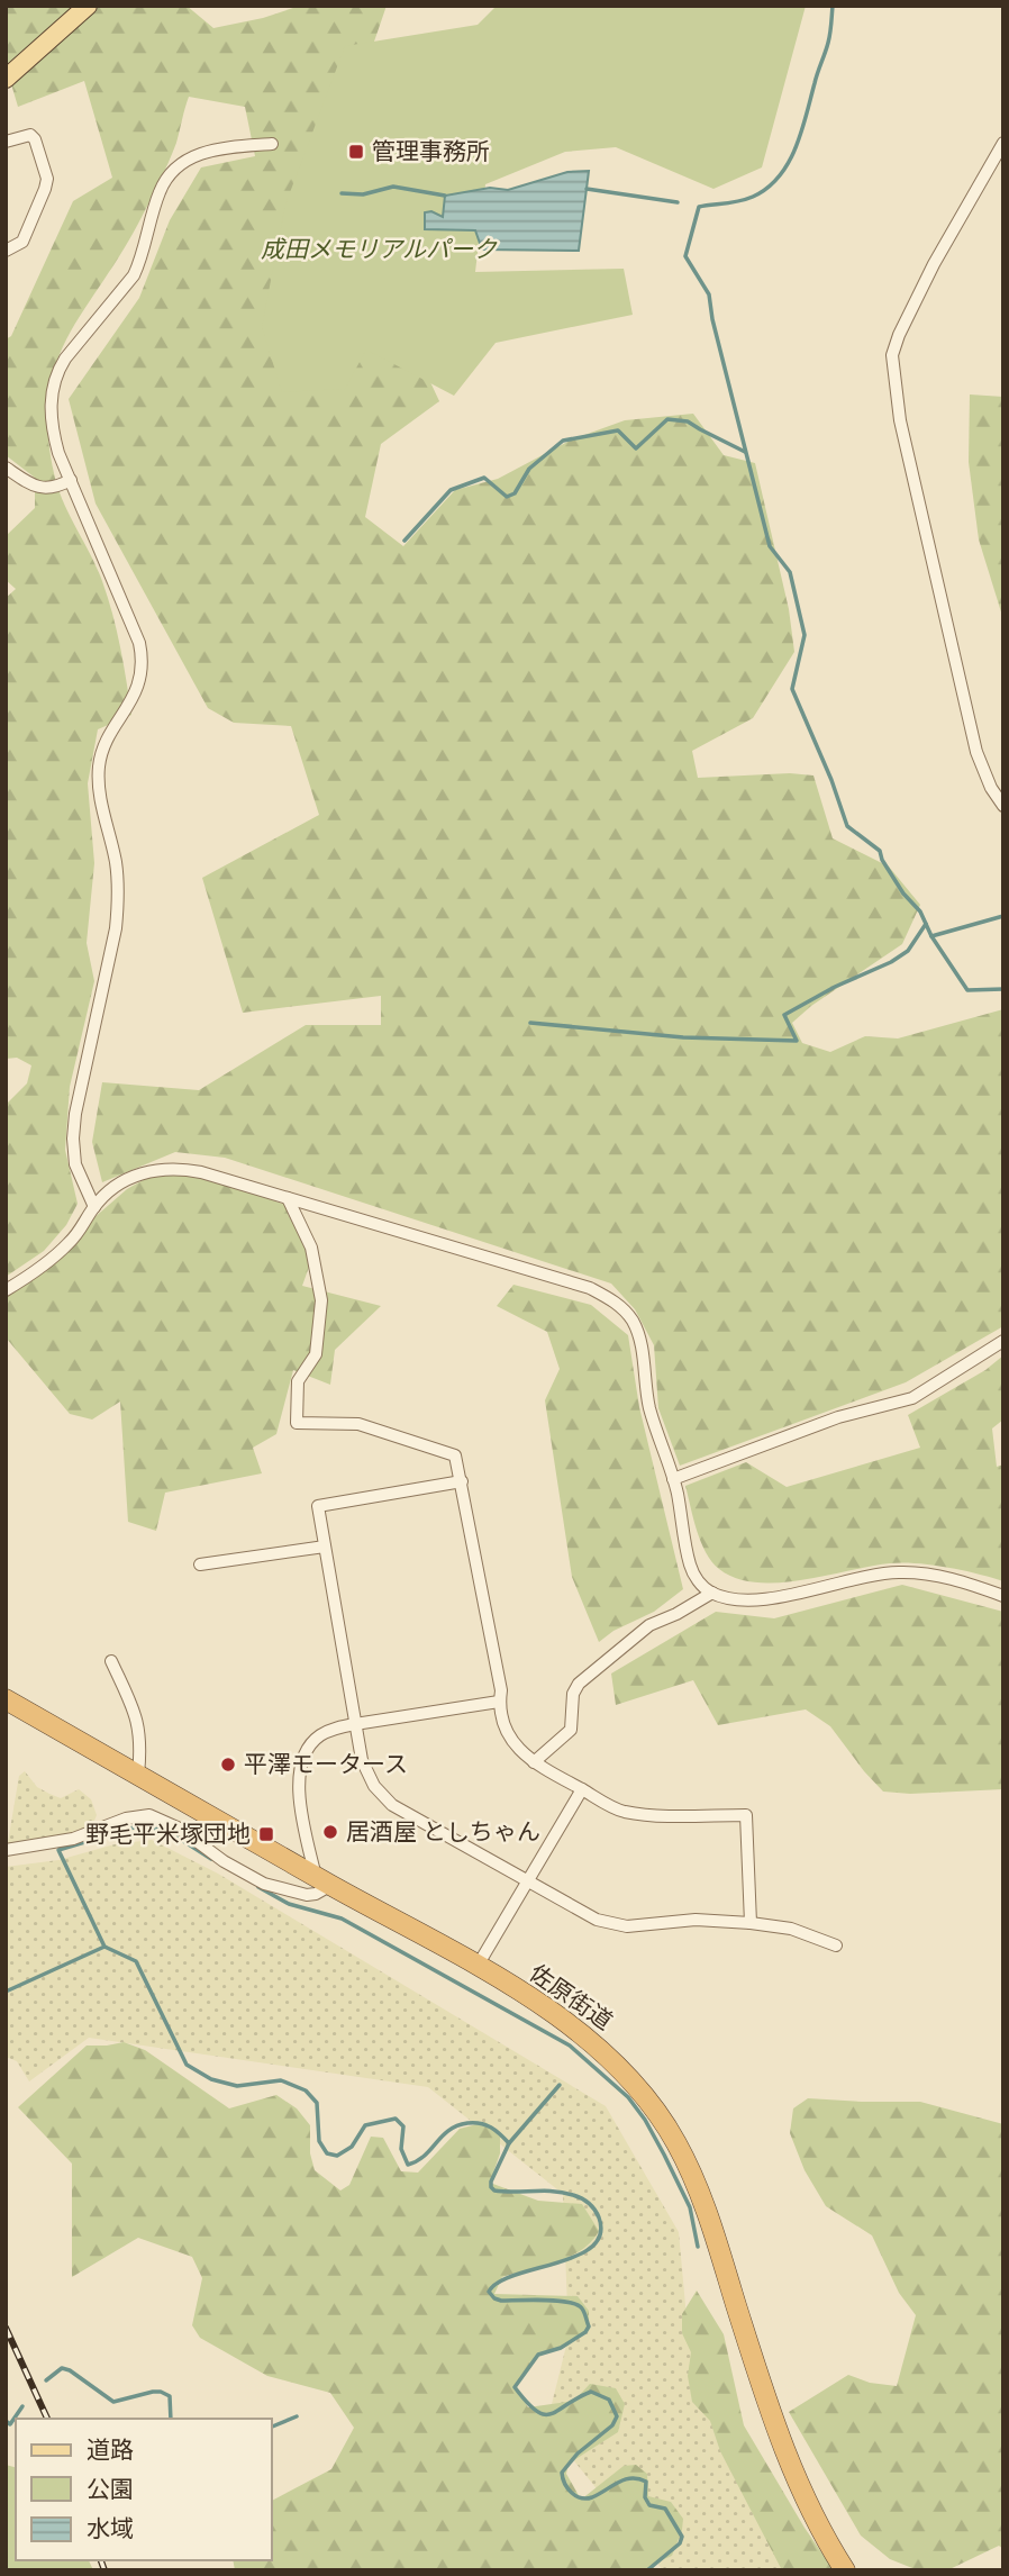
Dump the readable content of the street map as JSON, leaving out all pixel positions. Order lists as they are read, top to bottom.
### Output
{
  "streets": {
    "highway": ["佐原街道"]
  },
  "parks": ["成田メモリアルパーク"],
  "places": {
    "transit": ["管理事務所", "野毛平米塚団地"],
    "other": ["平澤モータース", "居酒屋 としちゃん"]
  },
  "legend": ["道路", "公園", "水域"]
}
